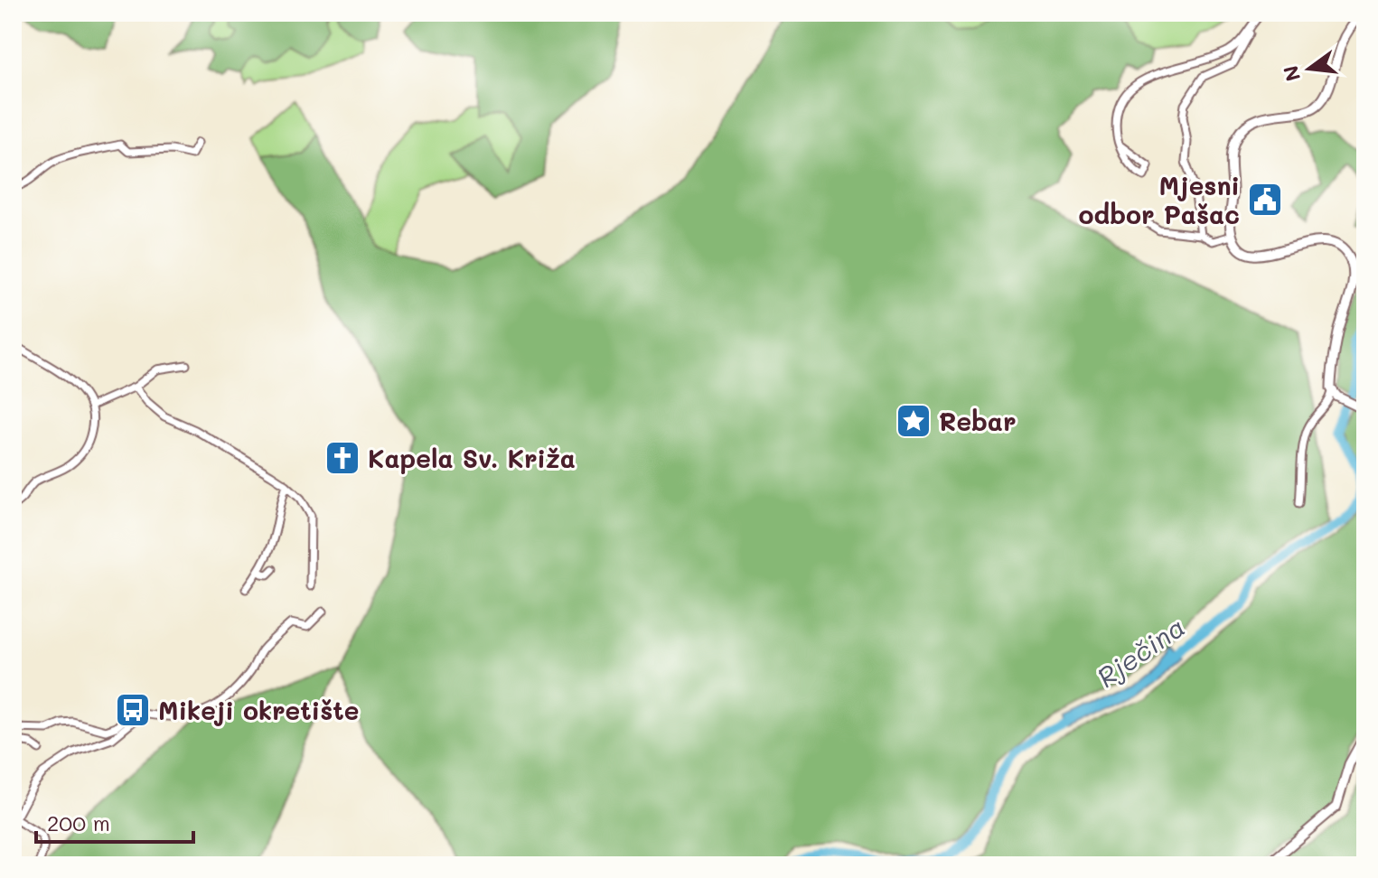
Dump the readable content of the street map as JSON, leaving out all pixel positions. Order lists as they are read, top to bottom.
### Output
{
  "water": ["Rječina"],
  "places": {
    "public building": ["Mjesni odbor Pašac"],
    "place": ["Rebar"],
    "church": ["Kapela Sv. Križa"],
    "bus stop": ["Mikeji okretište"]
  },
  "scale_bar": "200 m",
  "north": "left"
}
